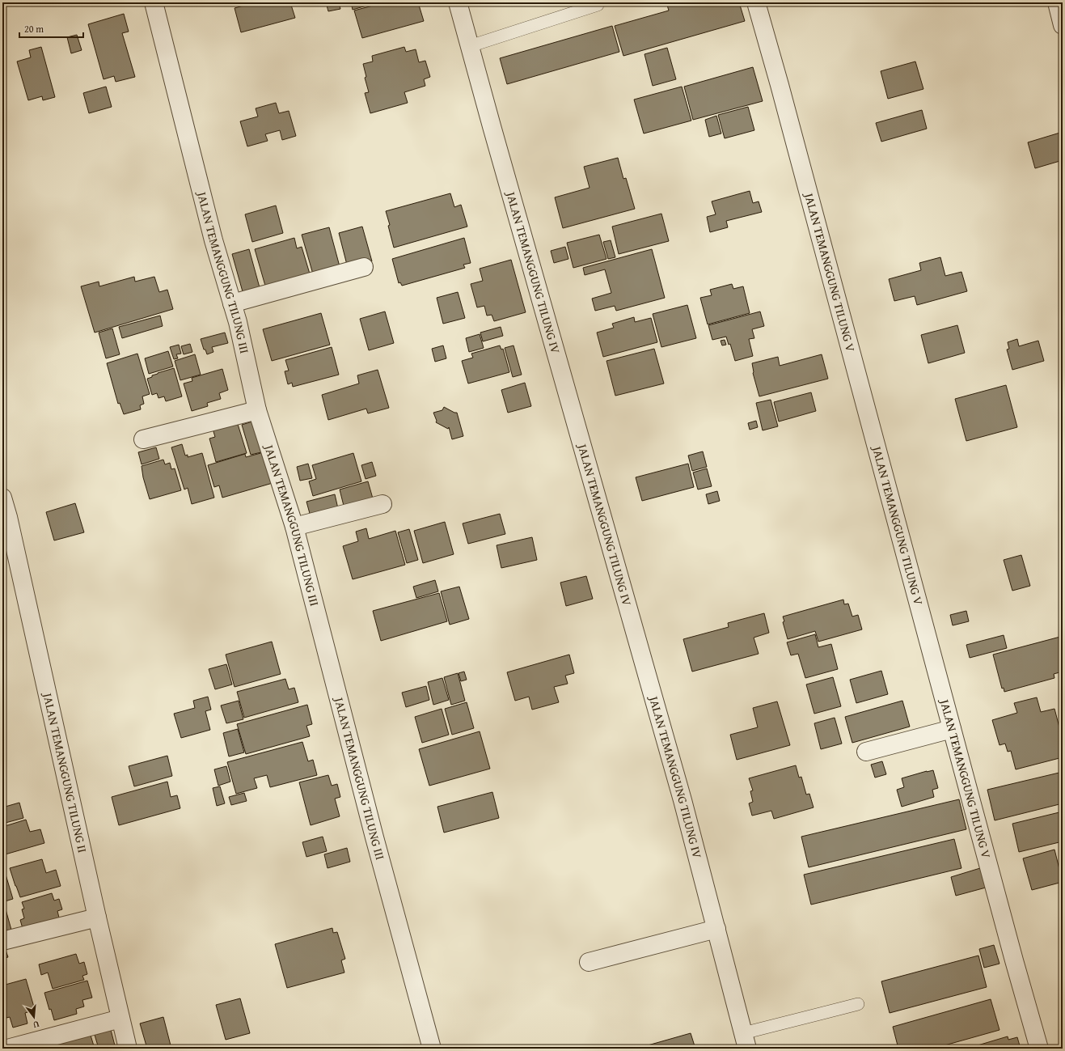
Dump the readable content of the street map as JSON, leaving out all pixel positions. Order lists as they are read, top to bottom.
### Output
{
  "streets": {
    "street": [
      "JALAN TEMANGGUNG TILUNG V",
      "JALAN TEMANGGUNG TILUNG III",
      "JALAN TEMANGGUNG TILUNG IV",
      "JALAN TEMANGGUNG TILUNG II"
    ]
  },
  "scale_bar": "20 m",
  "north": "bottom"
}
